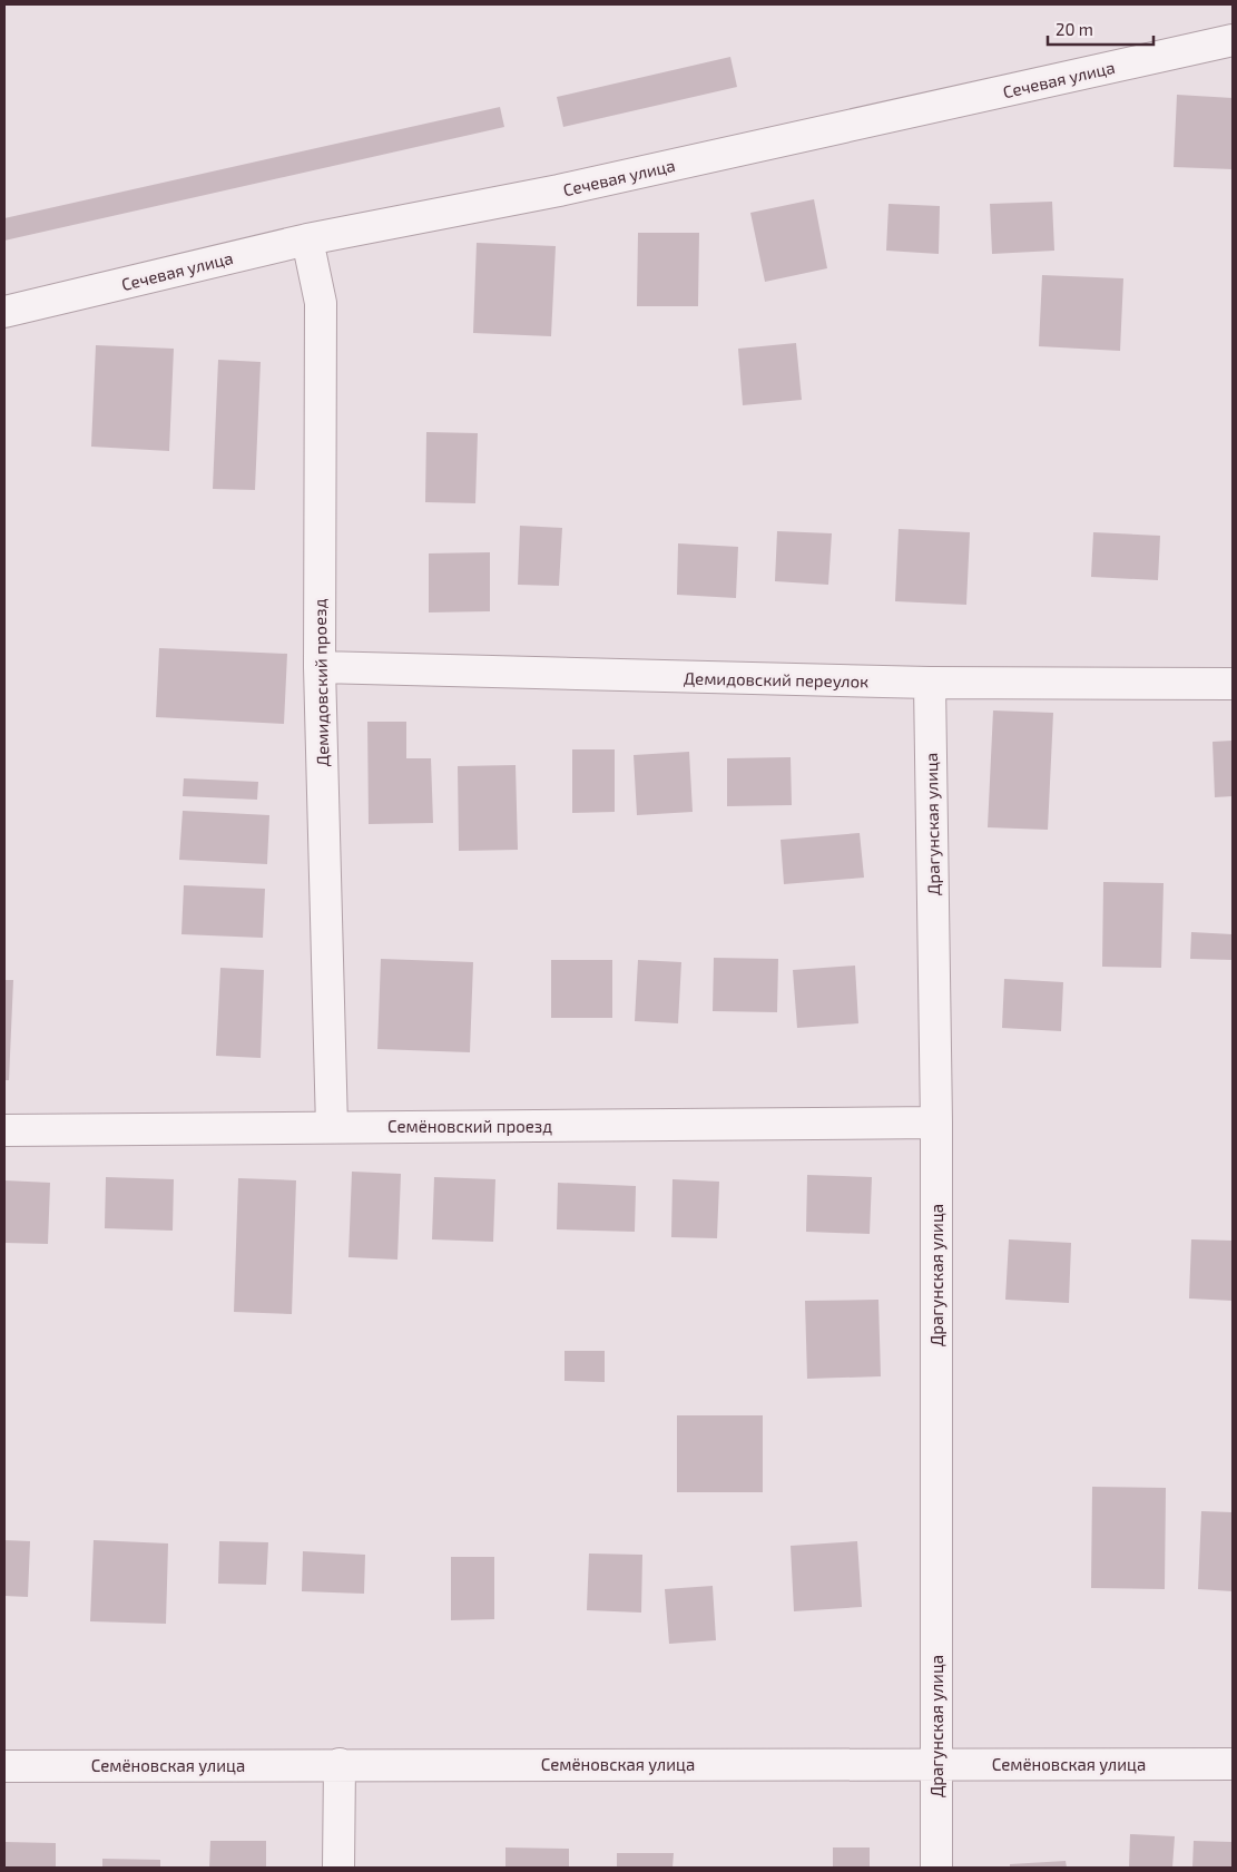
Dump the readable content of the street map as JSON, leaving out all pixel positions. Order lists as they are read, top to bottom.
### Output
{
  "streets": {
    "street": [
      "Сечевая улица",
      "Демидовский переулок",
      "Демидовский проезд",
      "Драгунская улица",
      "Семёновский проезд",
      "Семёновская улица"
    ]
  },
  "crossings": [
    ["Сечевая улица", "Демидовский проезд"],
    ["Демидовский переулок", "Демидовский проезд"],
    ["Демидовский переулок", "Драгунская улица"],
    ["Демидовский проезд", "Семёновский проезд"],
    ["Драгунская улица", "Семёновский проезд"],
    ["Драгунская улица", "Семёновская улица"]
  ],
  "scale_bar": "20 m"
}
